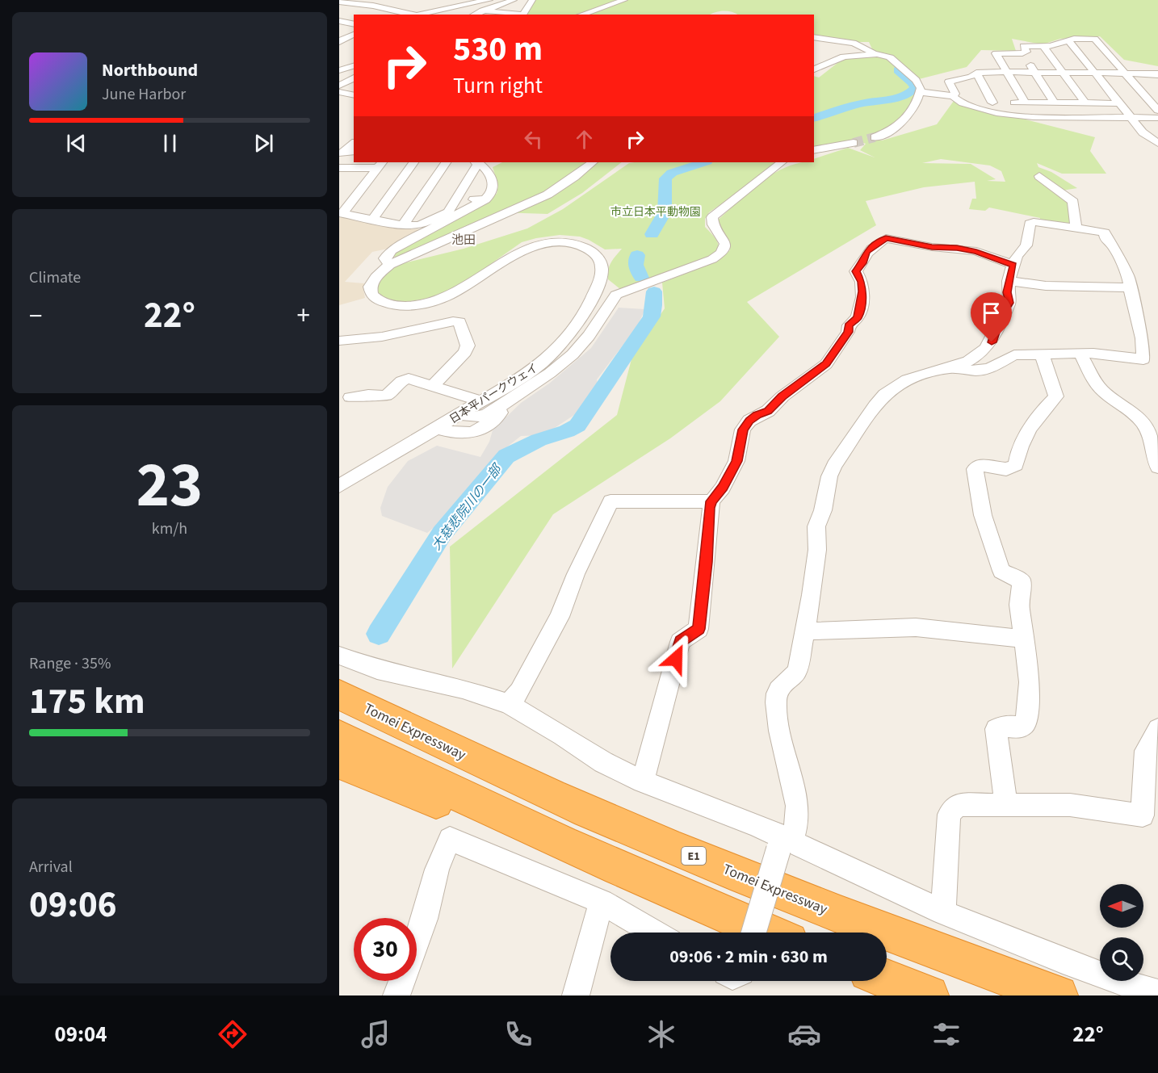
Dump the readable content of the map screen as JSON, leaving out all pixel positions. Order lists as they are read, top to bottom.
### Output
{
  "streets": {
    "highway": ["Tomei Expressway", "E1"],
    "street": ["日本平パークウェイ"]
  },
  "districts": ["池田"],
  "water": ["大慈悲院川の一部"],
  "parks": ["市立日本平動物園"],
  "north": "left",
  "page": {
    "turn": ["530 m", "Turn right"],
    "song": ["Northbound", "June Harbor"],
    "tile": [
      "Climate",
      ["23", "km/h"],
      ["Range · 35%", "175 km"],
      ["Arrival", "09:06"]
    ],
    "heat": ["−", "22°", "+"],
    "limit": "30",
    "trip": "09:06 · 2 min · 630 m",
    "tabs": ["09:04", "22°"]
  }
}
